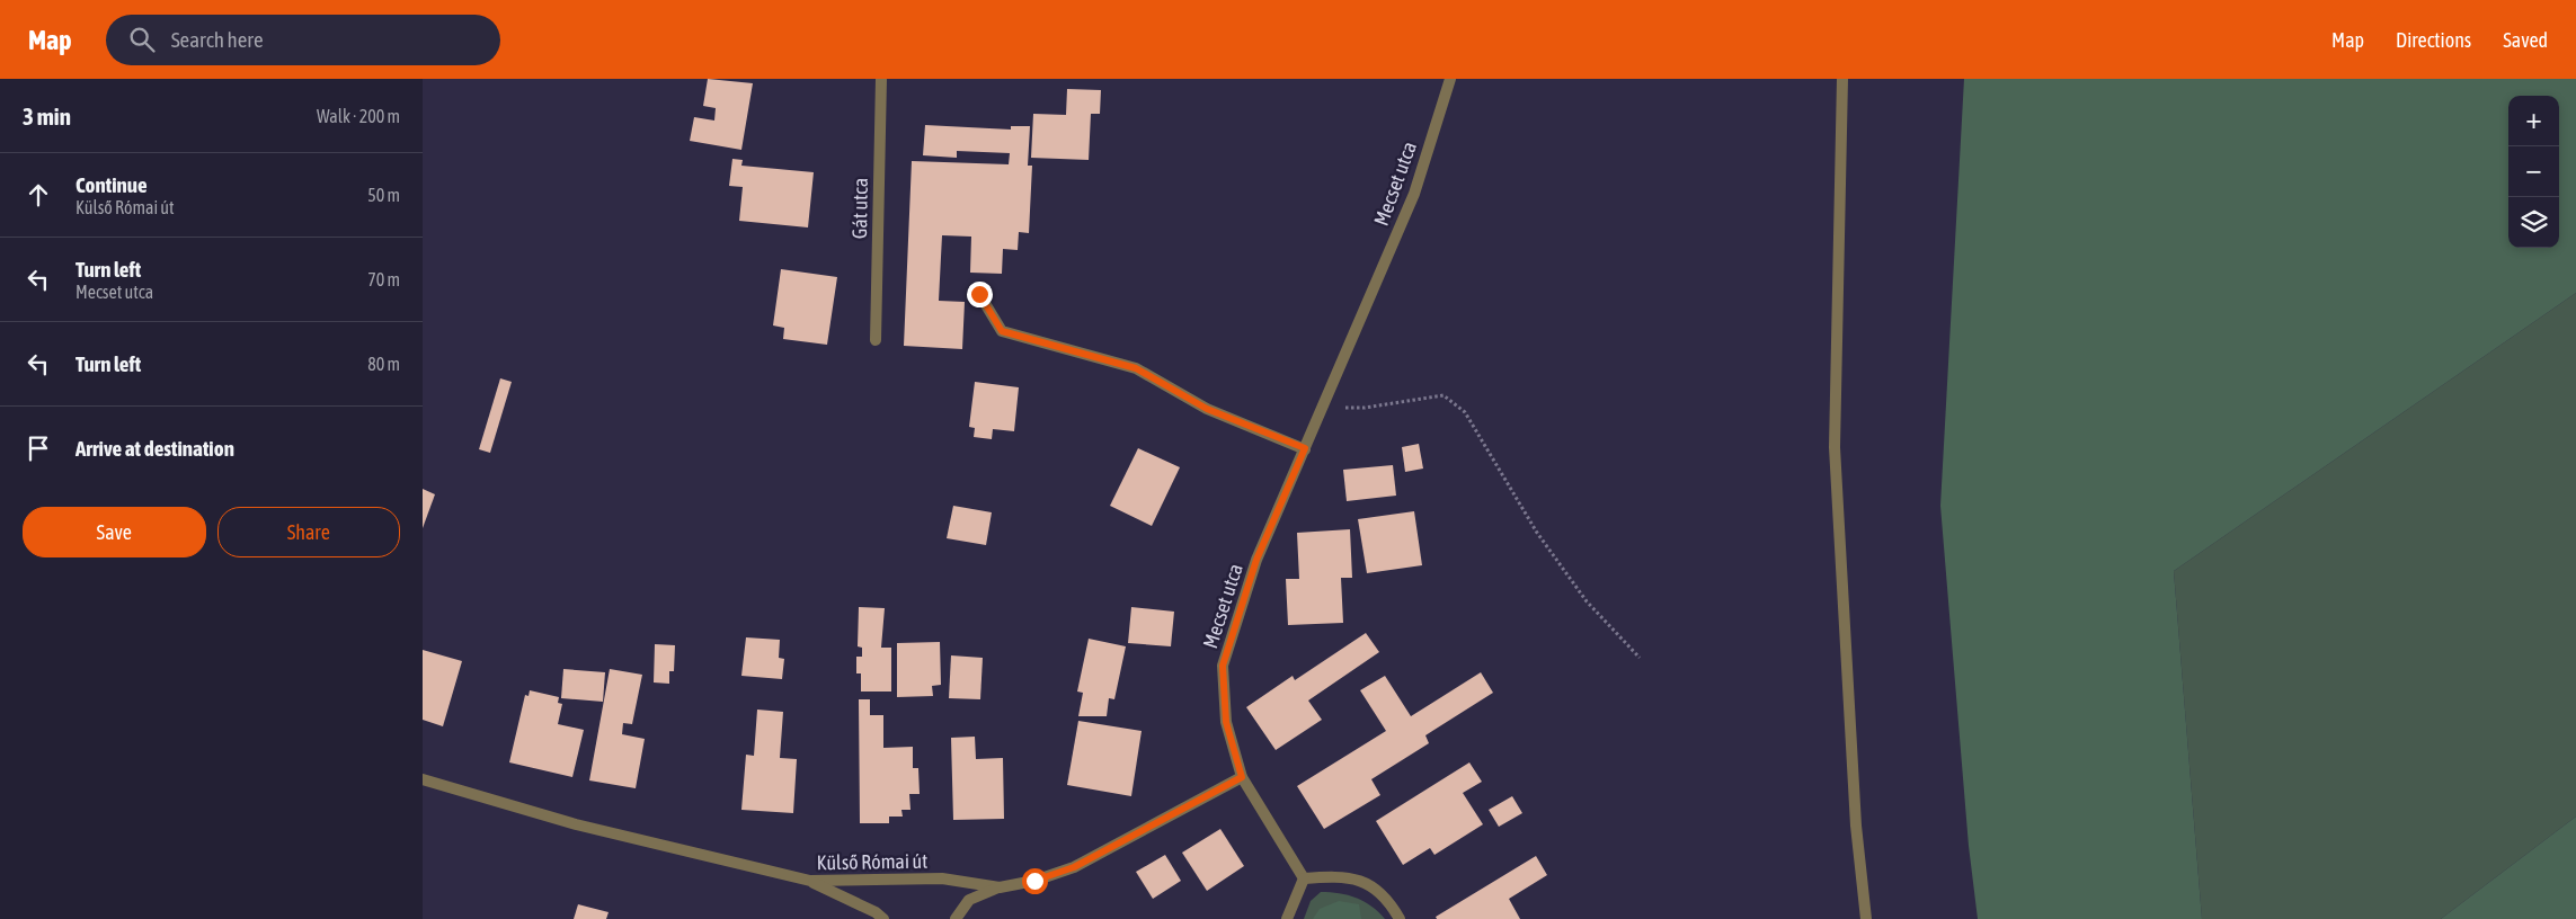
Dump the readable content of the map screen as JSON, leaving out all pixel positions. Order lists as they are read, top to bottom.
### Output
{
  "streets": {
    "street": ["Mecset utca", "Gát utca", "Külső Római út"]
  },
  "crossings": [
    ["Mecset utca", "Külső Római út"]
  ],
  "page": {
    "header": "Map",
    "search": "Search here",
    "nav": ["Map", "Directions", "Saved"],
    "heading": ["3 min", "Walk · 200 m"],
    "map_buttons": ["+", "−"],
    "list": [
      ["Continue", "Külső Római út", "50 m"],
      ["Turn left", "Mecset utca", "70 m"],
      ["Turn left", "80 m"],
      "Arrive at destination"
    ],
    "buttons": ["Save", "Share"]
  }
}
